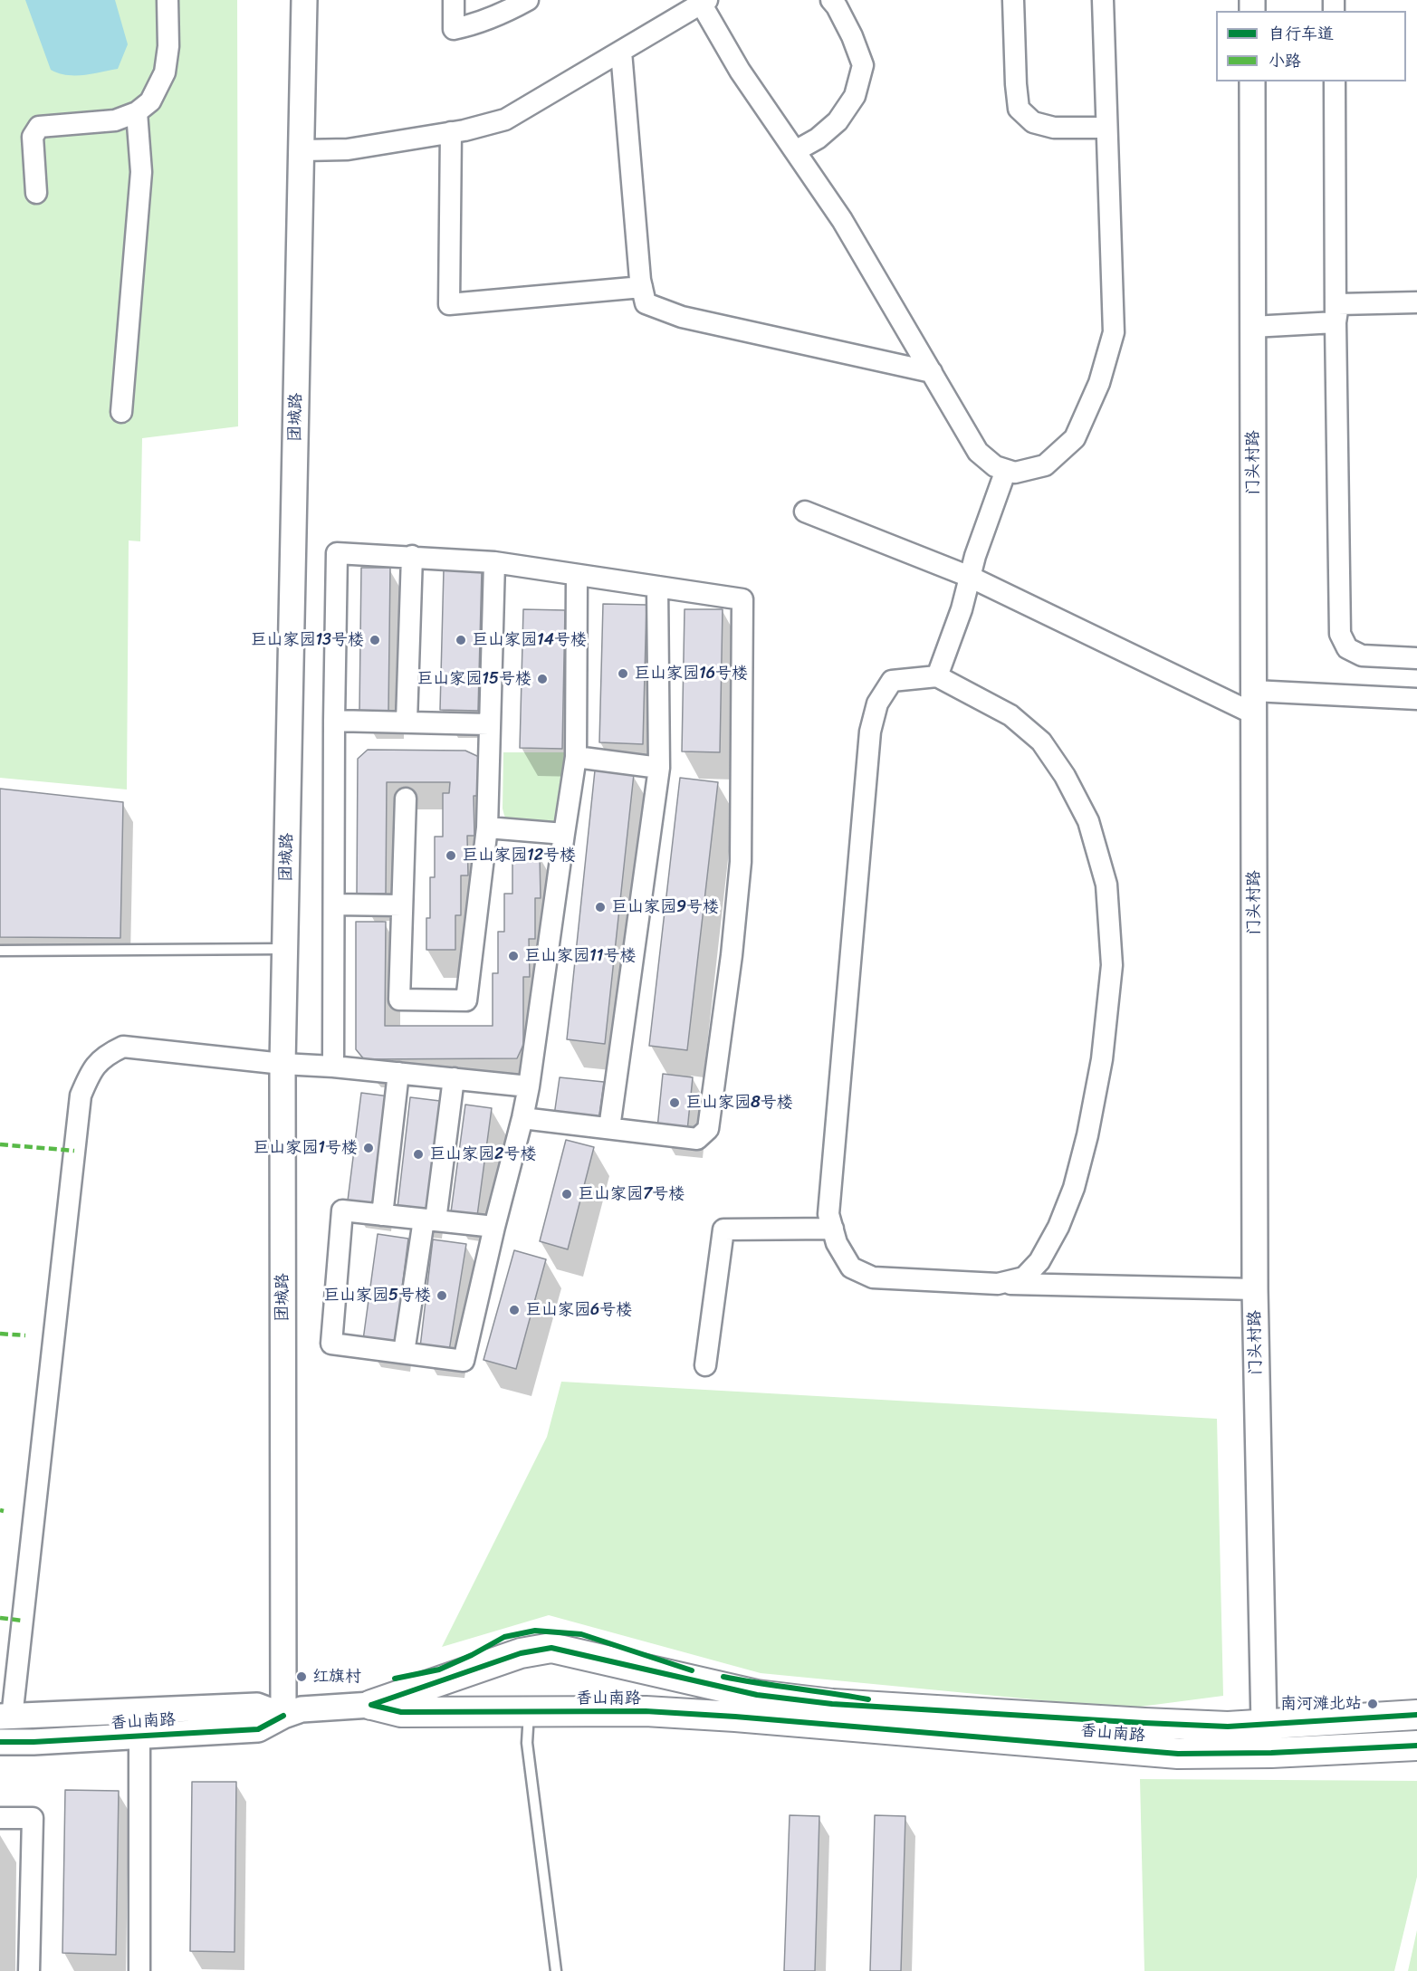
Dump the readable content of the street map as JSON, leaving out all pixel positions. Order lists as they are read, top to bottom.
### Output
{
  "streets": {
    "main road": ["香山南路"],
    "street": ["团城路", "门头村路"]
  },
  "crossings": [
    ["团城路", "香山南路"],
    ["门头村路", "香山南路"]
  ],
  "places": [
    "巨山家园13号楼",
    "巨山家园14号楼",
    "巨山家园16号楼",
    "巨山家园15号楼",
    "巨山家园12号楼",
    "巨山家园9号楼",
    "巨山家园11号楼",
    "巨山家园8号楼",
    "巨山家园1号楼",
    "巨山家园2号楼",
    "巨山家园7号楼",
    "巨山家园5号楼",
    "巨山家园6号楼",
    "红旗村",
    "南河滩北站"
  ],
  "legend": ["自行车道", "小路"]
}
